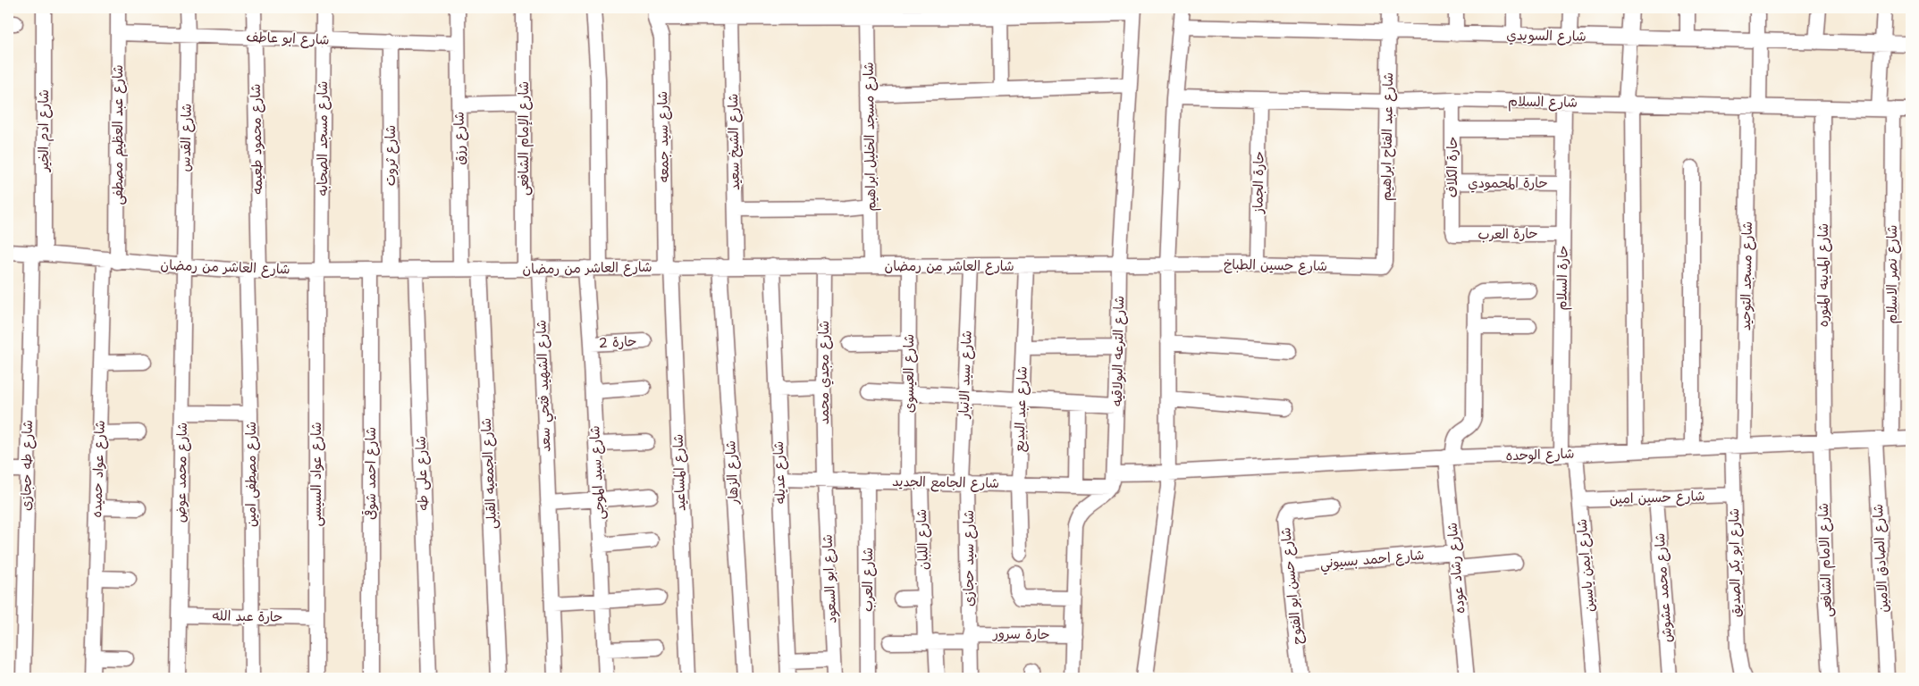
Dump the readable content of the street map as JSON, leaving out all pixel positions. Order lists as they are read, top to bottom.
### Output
{
  "streets": {
    "street": [
      "شارع السويدي",
      "شارع ابو عاطف",
      "شارع السلام",
      "شارع ادم الخير",
      "شارع عبد العظيم مصطفى",
      "شارع سيد جمعه",
      "شارع مسجد الخليل ابراهيم",
      "شارع عبد الفتاح ابراهيم",
      "شارع القدس",
      "شارع مسجد الصحابه",
      "شارع رزق",
      "شارع الإمام الشافعى",
      "شارع محمود طعيمه",
      "شارع الشيخ سعيد",
      "شارع ثروت",
      "حارة الكلاف",
      "حارة الجماز",
      "حارة المحمودي",
      "حارة العرب",
      "شارع حسين الطباخ",
      "شارع العاشر من رمضان",
      "شارع نصر الاسلام",
      "شارع المدينه المنوره",
      "شارع مسجد التوحيد",
      "حارة السلام",
      "حارة 2",
      "شارع الترعه البولاقيه",
      "شارع مجدي محمد",
      "شارع العيسوى",
      "شارع سيد الانبار",
      "شارع الشهيد فتحي سعد",
      "شارع عبد البديع",
      "شارع الوحده",
      "شارع طه حجازى",
      "شارع عواد حميده",
      "شارع محمد عوض",
      "شارع سيد الموجى",
      "شارع المساعيد",
      "شارع الزهار",
      "شارع عديله",
      "شارع احمد شوقى",
      "شارع على طه",
      "شارع الجمعيه القبلى",
      "شارع مصطفى امين",
      "شارع عواد السيسى",
      "شارع الجامع الجديد",
      "شارع حسين امين",
      "شارع اللبان",
      "شارع سيد حجازى",
      "شارع الصادق الامين",
      "شارع احمد بسيوني",
      "شارع الامام الشافعى",
      "شارع ابو بكر الصديق",
      "شارع ايمن ياسين",
      "شارع رشاد عوده",
      "شارع ابو السعود",
      "شارع العرب",
      "شارع حسن ابو الفتوح",
      "شارع محمد عشوش",
      "حارة عبد الله",
      "حارة سرور"
    ]
  },
  "crossings": [
    ["شارع السويدي", "شارع عبد الفتاح ابراهيم"],
    ["شارع السويدي", "شارع نصر الاسلام"],
    ["شارع السويدي", "شارع مسجد التوحيد"],
    ["شارع ابو عاطف", "شارع عبد العظيم مصطفى"],
    ["شارع ابو عاطف", "شارع القدس"],
    ["شارع ابو عاطف", "شارع مسجد الصحابه"],
    ["شارع ابو عاطف", "شارع رزق"],
    ["شارع ابو عاطف", "شارع محمود طعيمه"],
    ["شارع ابو عاطف", "شارع ثروت"],
    ["شارع السلام", "شارع عبد الفتاح ابراهيم"],
    ["شارع السلام", "حارة الكلاف"],
    ["شارع السلام", "حارة الجماز"],
    ["شارع السلام", "شارع نصر الاسلام"],
    ["شارع السلام", "شارع المدينه المنوره"],
    ["شارع السلام", "شارع مسجد التوحيد"],
    ["شارع السلام", "حارة السلام"],
    ["شارع ادم الخير", "شارع العاشر من رمضان"],
    ["شارع ادم الخير", "شارع طه حجازى"],
    ["شارع عبد العظيم مصطفى", "شارع العاشر من رمضان"],
    ["شارع عبد العظيم مصطفى", "شارع عواد حميده"],
    ["شارع سيد جمعه", "شارع العاشر من رمضان"],
    ["شارع سيد جمعه", "شارع المساعيد"],
    ["شارع مسجد الخليل ابراهيم", "شارع العاشر من رمضان"],
    ["شارع عبد الفتاح ابراهيم", "شارع حسين الطباخ"],
    ["شارع القدس", "شارع العاشر من رمضان"],
    ["شارع القدس", "شارع محمد عوض"],
    ["شارع مسجد الصحابه", "شارع العاشر من رمضان"],
    ["شارع مسجد الصحابه", "شارع عواد السيسى"],
    ["شارع رزق", "شارع العاشر من رمضان"],
    ["شارع الإمام الشافعى", "شارع العاشر من رمضان"],
    ["شارع محمود طعيمه", "شارع العاشر من رمضان"],
    ["شارع محمود طعيمه", "شارع مصطفى امين"],
    ["شارع الشيخ سعيد", "شارع العاشر من رمضان"],
    ["شارع ثروت", "شارع العاشر من رمضان"],
    ["حارة الكلاف", "حارة المحمودي"],
    ["حارة الكلاف", "حارة العرب"],
    ["حارة الجماز", "شارع حسين الطباخ"],
    ["حارة المحمودي", "حارة السلام"],
    ["حارة العرب", "حارة السلام"],
    ["شارع حسين الطباخ", "شارع العاشر من رمضان"],
    ["شارع العاشر من رمضان", "شارع الترعه البولاقيه"],
    ["شارع العاشر من رمضان", "شارع مجدي محمد"],
    ["شارع العاشر من رمضان", "شارع العيسوى"],
    ["شارع العاشر من رمضان", "شارع سيد الانبار"],
    ["شارع العاشر من رمضان", "شارع الشهيد فتحي سعد"],
    ["شارع العاشر من رمضان", "شارع عبد البديع"],
    ["شارع العاشر من رمضان", "شارع طه حجازى"],
    ["شارع العاشر من رمضان", "شارع عواد حميده"],
    ["شارع العاشر من رمضان", "شارع محمد عوض"],
    ["شارع العاشر من رمضان", "شارع سيد الموجى"],
    ["شارع العاشر من رمضان", "شارع المساعيد"],
    ["شارع العاشر من رمضان", "شارع الزهار"],
    ["شارع العاشر من رمضان", "شارع عديله"],
    ["شارع العاشر من رمضان", "شارع احمد شوقى"],
    ["شارع العاشر من رمضان", "شارع على طه"],
    ["شارع العاشر من رمضان", "شارع الجمعيه القبلى"],
    ["شارع العاشر من رمضان", "شارع مصطفى امين"],
    ["شارع العاشر من رمضان", "شارع عواد السيسى"],
    ["شارع نصر الاسلام", "شارع الوحده"],
    ["شارع المدينه المنوره", "شارع الوحده"],
    ["شارع المدينه المنوره", "شارع الامام الشافعى"],
    ["شارع مسجد التوحيد", "شارع الوحده"],
    ["شارع مسجد التوحيد", "شارع ابو بكر الصديق"],
    ["حارة السلام", "شارع الوحده"],
    ["حارة 2", "شارع سيد الموجى"],
    ["شارع الترعه البولاقيه", "شارع الوحده"],
    ["شارع الترعه البولاقيه", "شارع الجامع الجديد"],
    ["شارع مجدي محمد", "شارع الجامع الجديد"],
    ["شارع مجدي محمد", "شارع ابو السعود"],
    ["شارع العيسوى", "شارع الجامع الجديد"],
    ["شارع العيسوى", "شارع اللبان"],
    ["شارع سيد الانبار", "شارع الجامع الجديد"],
    ["شارع سيد الانبار", "شارع سيد حجازى"],
    ["شارع عبد البديع", "شارع الجامع الجديد"],
    ["شارع الوحده", "شارع الجامع الجديد"],
    ["شارع الوحده", "شارع الصادق الامين"],
    ["شارع الوحده", "شارع الامام الشافعى"],
    ["شارع الوحده", "شارع ابو بكر الصديق"],
    ["شارع الوحده", "شارع ايمن ياسين"],
    ["شارع الوحده", "شارع رشاد عوده"],
    ["شارع محمد عوض", "حارة عبد الله"],
    ["شارع عديله", "شارع الجامع الجديد"],
    ["شارع مصطفى امين", "حارة عبد الله"],
    ["شارع عواد السيسى", "حارة عبد الله"],
    ["شارع الجامع الجديد", "شارع اللبان"],
    ["شارع الجامع الجديد", "شارع سيد حجازى"],
    ["شارع الجامع الجديد", "شارع ابو السعود"],
    ["شارع الجامع الجديد", "شارع العرب"],
    ["شارع حسين امين", "شارع ابو بكر الصديق"],
    ["شارع حسين امين", "شارع ايمن ياسين"],
    ["شارع حسين امين", "شارع محمد عشوش"],
    ["شارع اللبان", "حارة سرور"],
    ["شارع سيد حجازى", "حارة سرور"],
    ["شارع احمد بسيوني", "شارع رشاد عوده"],
    ["شارع احمد بسيوني", "شارع حسن ابو الفتوح"]
  ]
}
